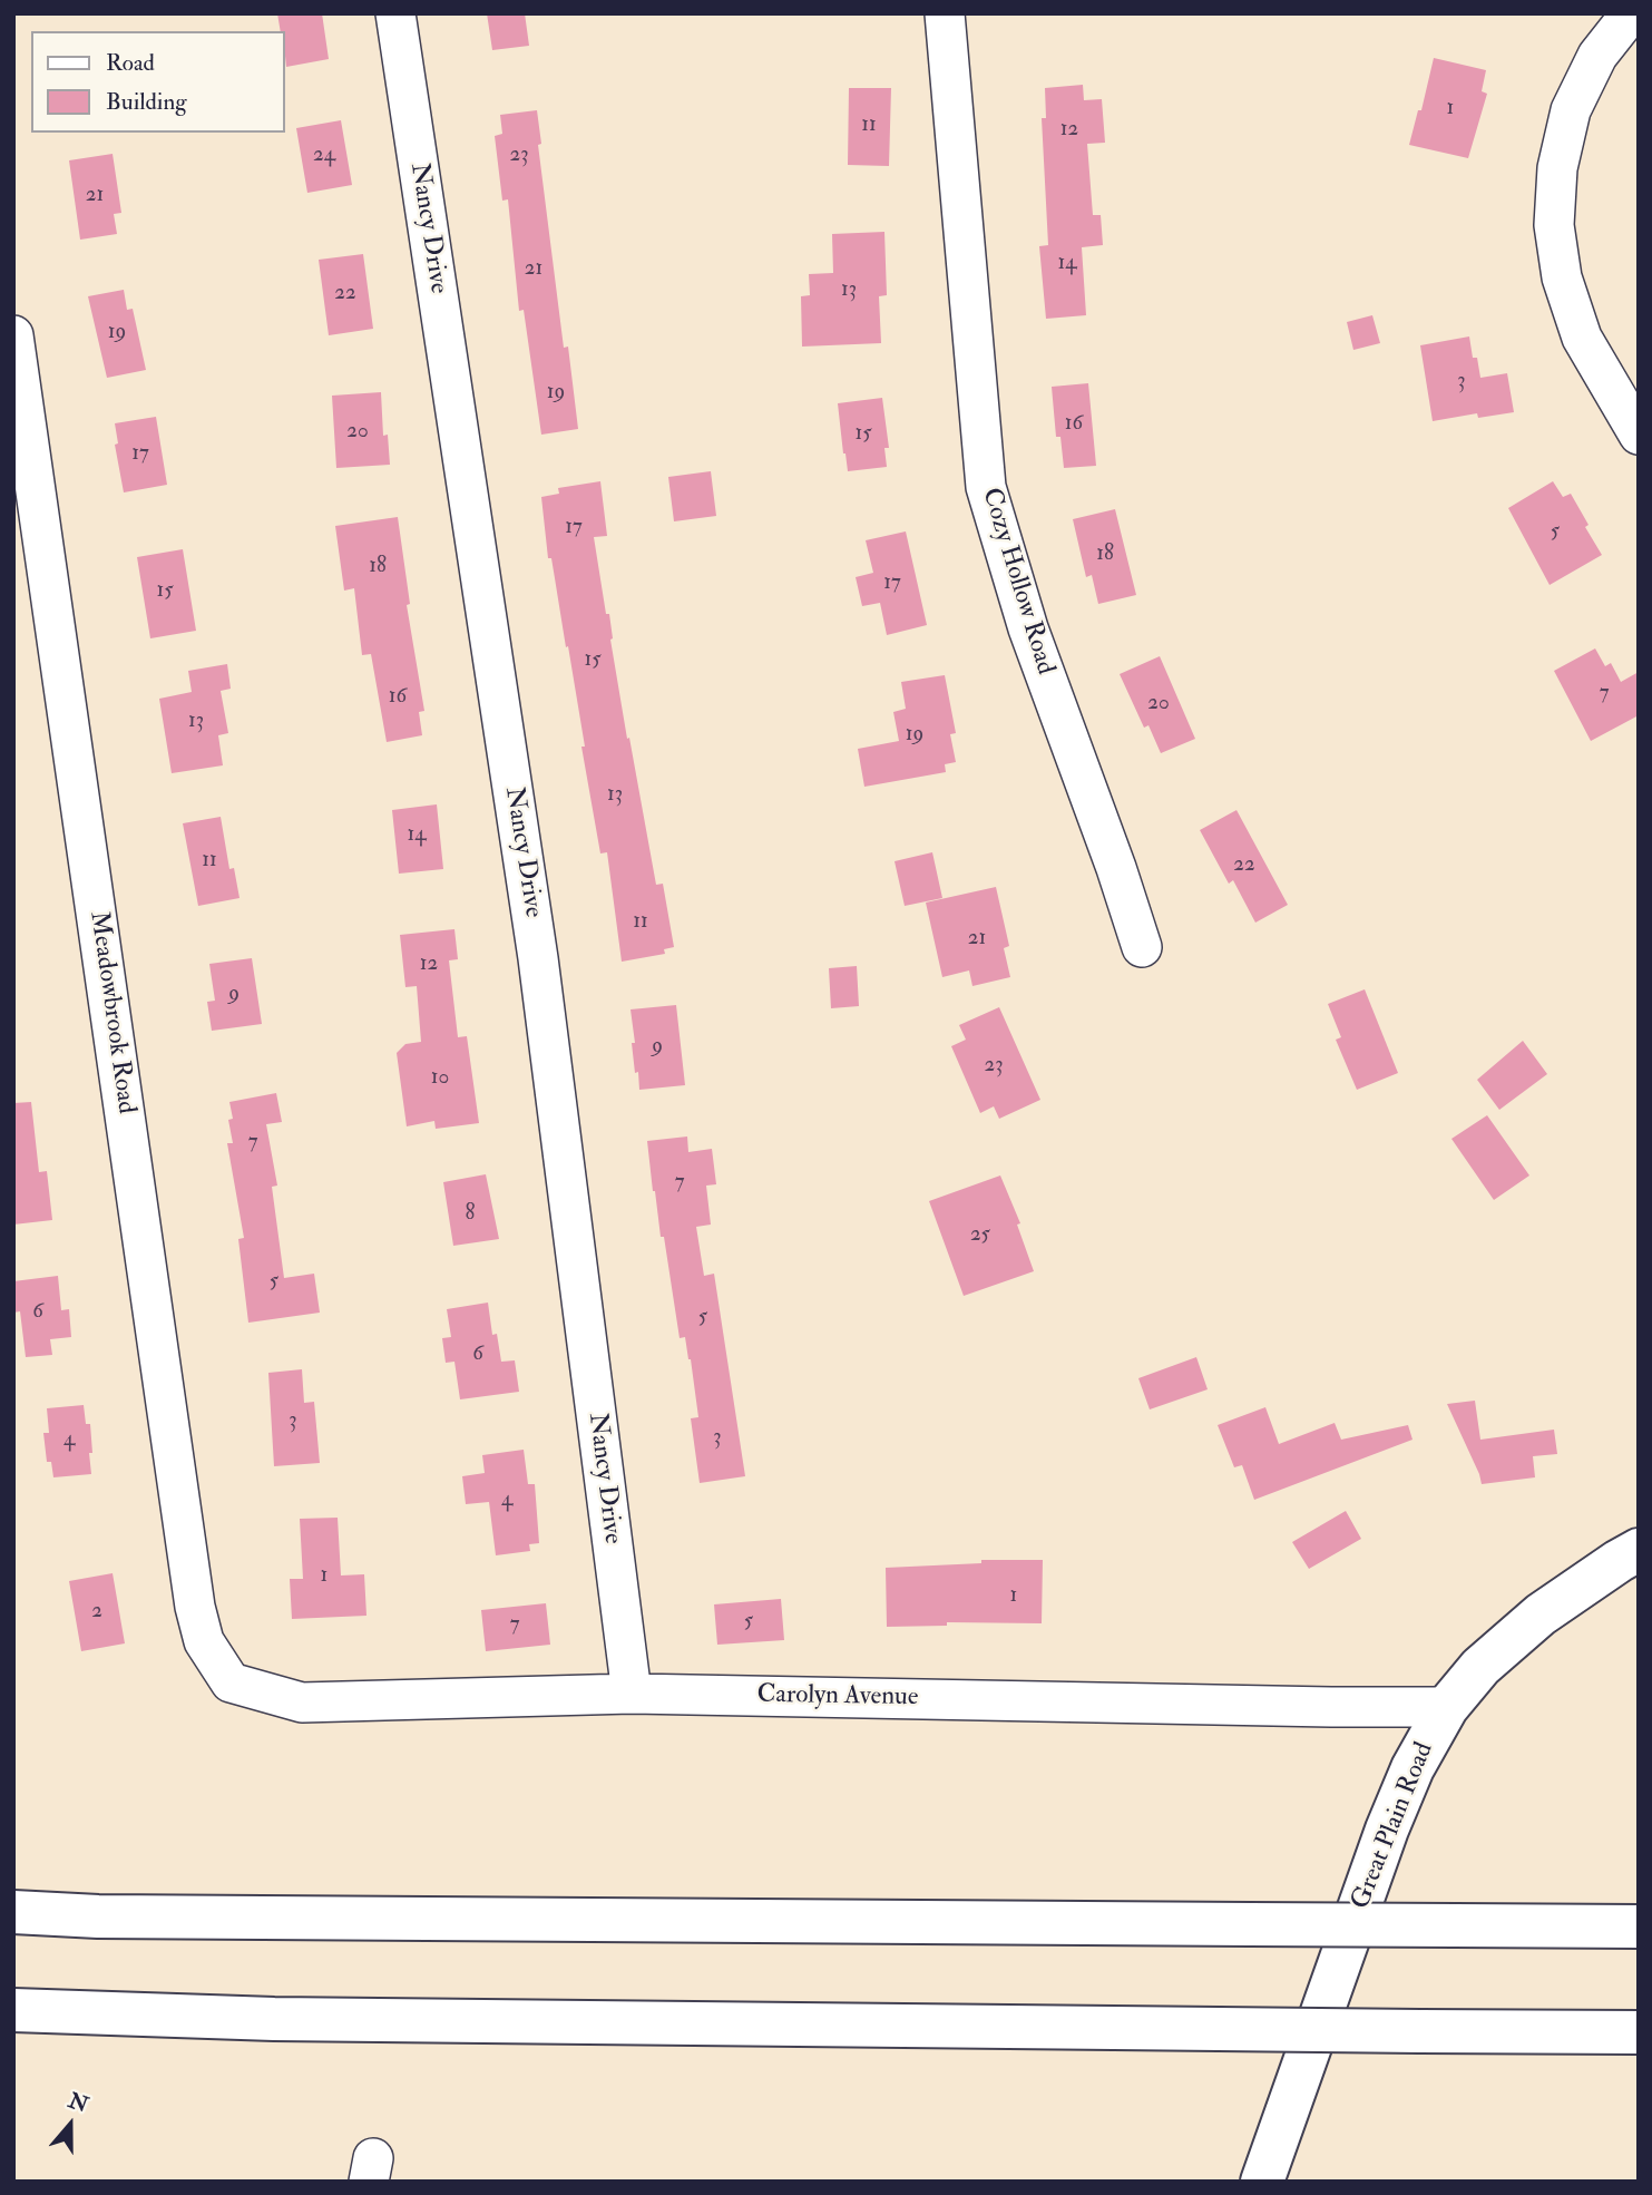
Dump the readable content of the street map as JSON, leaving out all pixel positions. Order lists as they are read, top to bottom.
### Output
{
  "streets": {
    "main road": ["Great Plain Road"],
    "street": [
      "Nancy Drive",
      "Cozy Hollow Road",
      "Meadowbrook Road",
      "Carolyn Avenue"
    ]
  },
  "crossings": [
    ["Nancy Drive", "Carolyn Avenue"],
    ["Meadowbrook Road", "Carolyn Avenue"],
    ["Carolyn Avenue", "Great Plain Road"]
  ],
  "house_numbers": [
    "1",
    "11",
    "12",
    "24",
    "23",
    "21",
    "14",
    "21",
    "13",
    "22",
    "19",
    "3",
    "19",
    "16",
    "20",
    "15",
    "17",
    "17",
    "5",
    "18",
    "18",
    "17",
    "15",
    "15",
    "7",
    "16",
    "20",
    "13",
    "19",
    "13",
    "14",
    "11",
    "22",
    "11",
    "21",
    "12",
    "9",
    "9",
    "23",
    "10",
    "7",
    "7",
    "8",
    "25",
    "5",
    "6",
    "5",
    "6",
    "3",
    "3",
    "4",
    "4",
    "1",
    "1",
    "2",
    "5",
    "7"
  ],
  "legend": ["Road", "Building"],
  "north": "top"
}
